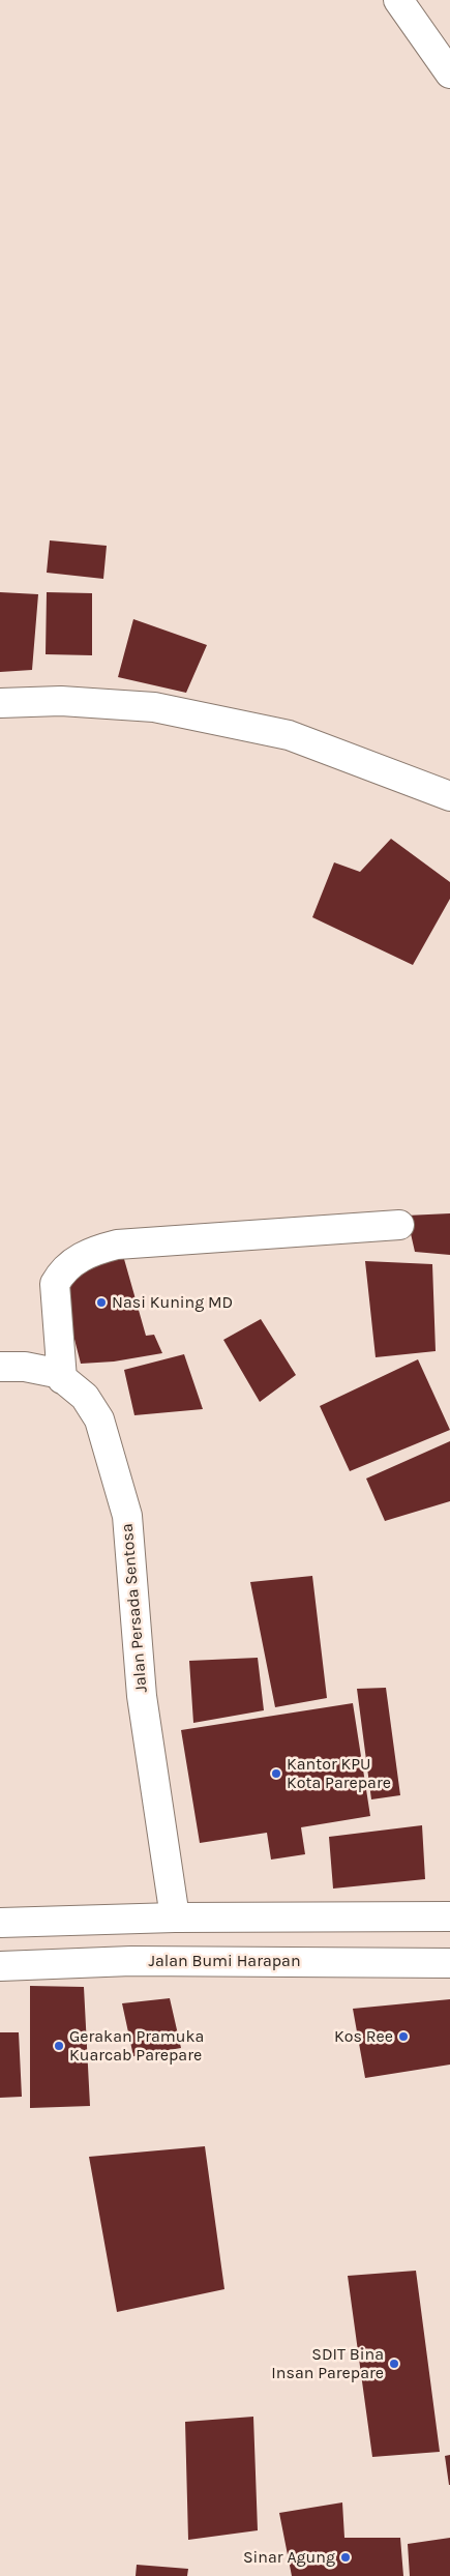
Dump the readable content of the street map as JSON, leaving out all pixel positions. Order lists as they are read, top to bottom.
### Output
{
  "streets": {
    "street": ["Jalan Persada Sentosa", "Jalan Bumi Harapan"]
  },
  "places": [
    "Nasi Kuning MD",
    "Kantor KPU Kota Parepare",
    "Kos Ree",
    "Gerakan Pramuka Kuarcab Parepare",
    "SDIT Bina Insan Parepare",
    "Sinar Agung"
  ]
}
